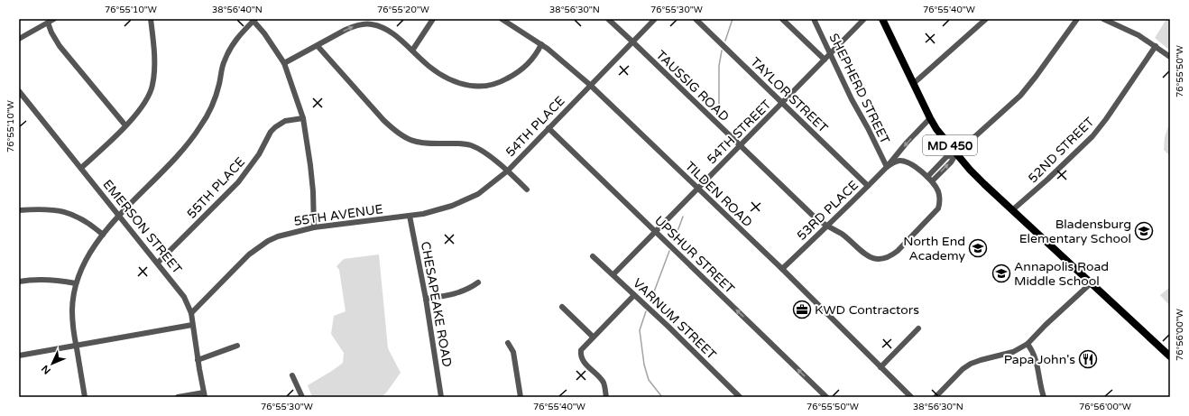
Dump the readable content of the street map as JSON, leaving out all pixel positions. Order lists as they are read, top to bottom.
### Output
{
  "streets": {
    "main road": ["MD 450"],
    "street": [
      "TAUSSIG ROAD",
      "SHEPHERD STREET",
      "TAYLOR STREET",
      "54TH PLACE",
      "54TH STREET",
      "52ND STREET",
      "55TH PLACE",
      "TILDEN ROAD",
      "53RD PLACE",
      "55TH AVENUE",
      "EMERSON STREET",
      "UPSHUR STREET",
      "CHESAPEAKE ROAD",
      "VARNUM STREET"
    ]
  },
  "crossings": [
    ["TAUSSIG ROAD", "54TH PLACE"],
    ["TAUSSIG ROAD", "54TH STREET"],
    ["TAUSSIG ROAD", "53RD PLACE"],
    ["SHEPHERD STREET", "54TH STREET"],
    ["SHEPHERD STREET", "53RD PLACE"],
    ["TAYLOR STREET", "54TH STREET"],
    ["TAYLOR STREET", "53RD PLACE"],
    ["54TH PLACE", "TILDEN ROAD"],
    ["54TH PLACE", "55TH AVENUE"],
    ["54TH PLACE", "UPSHUR STREET"],
    ["54TH PLACE", "CHESAPEAKE ROAD"],
    ["54TH STREET", "TILDEN ROAD"],
    ["54TH STREET", "UPSHUR STREET"],
    ["54TH STREET", "VARNUM STREET"],
    ["MD 450", "52ND STREET"],
    ["MD 450", "53RD PLACE"],
    ["55TH PLACE", "EMERSON STREET"],
    ["TILDEN ROAD", "53RD PLACE"],
    ["55TH AVENUE", "EMERSON STREET"],
    ["55TH AVENUE", "CHESAPEAKE ROAD"]
  ],
  "one_way": ["UPSHUR STREET"],
  "places": {
    "school or university": ["Bladensburg Elementary School", "North End Academy", "Annapolis Road Middle School"],
    "office": ["KWD Contractors"],
    "restaurant": ["Papa John's"]
  },
  "north": "bottom left",
  "coordinates": [
    "76°55'10\"W",
    "38°56'40\"N",
    "76°55'20\"W",
    "38°56'30\"N",
    "76°55'30\"W",
    "76°55'40\"W",
    "76°55'50\"W",
    "76°56'00\"W"
  ]
}
